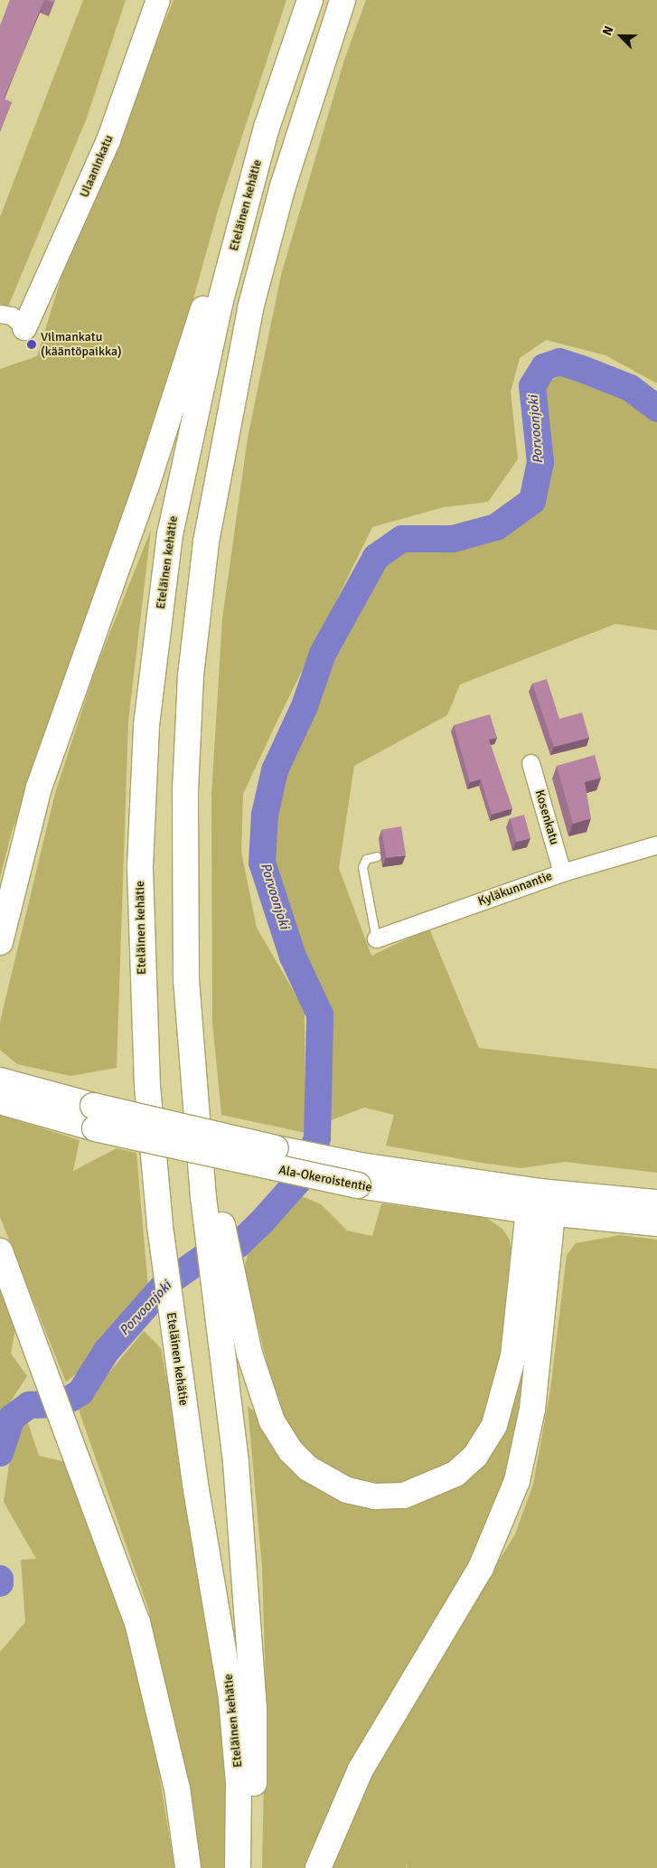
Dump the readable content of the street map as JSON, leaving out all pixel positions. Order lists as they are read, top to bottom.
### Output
{
  "streets": {
    "main road": ["Eteläinen kehätie", "Ala-Okeroistentie"],
    "street": ["Ulaaninkatu", "Kosenkatu", "Kyläkunnantie"]
  },
  "crossings": [
    ["Kosenkatu", "Kyläkunnantie"]
  ],
  "water": ["Porvoonjoki"],
  "places": ["Vilmankatu (kääntöpaikka)"],
  "north": "top left"
}
